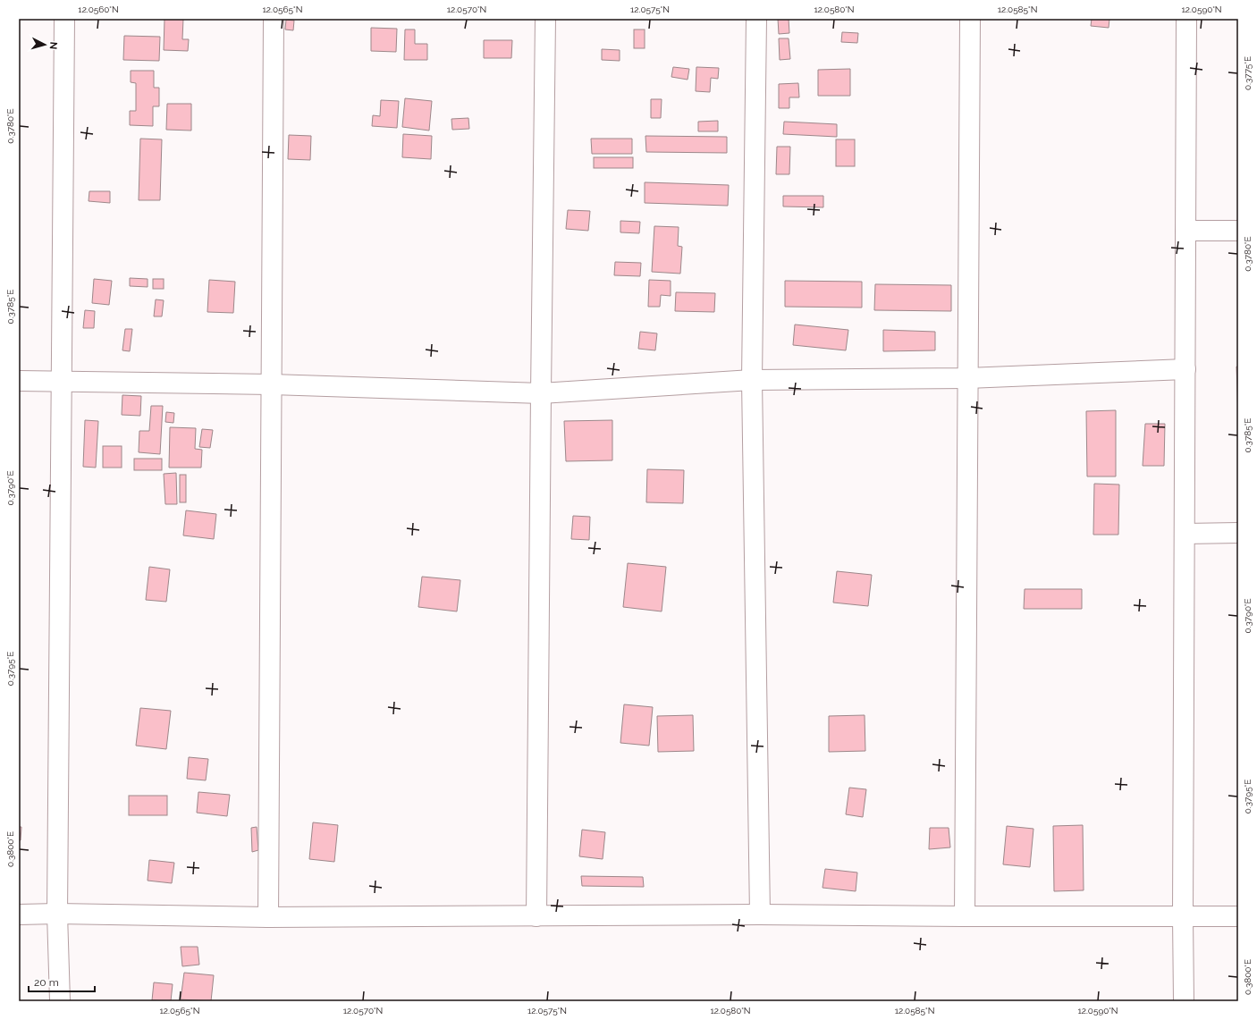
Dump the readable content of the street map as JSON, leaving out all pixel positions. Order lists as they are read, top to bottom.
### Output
{
  "scale_bar": "20 m",
  "north": "right",
  "coordinates": [
    "12.0560°N",
    "12.0565°N",
    "12.0570°N",
    "12.0575°N",
    "12.0580°N",
    "12.0585°N",
    "12.0590°N",
    "0.3775°E",
    "0.3780°E",
    "0.3785°E",
    "0.3790°E",
    "0.3795°E",
    "0.3800°E"
  ]
}
